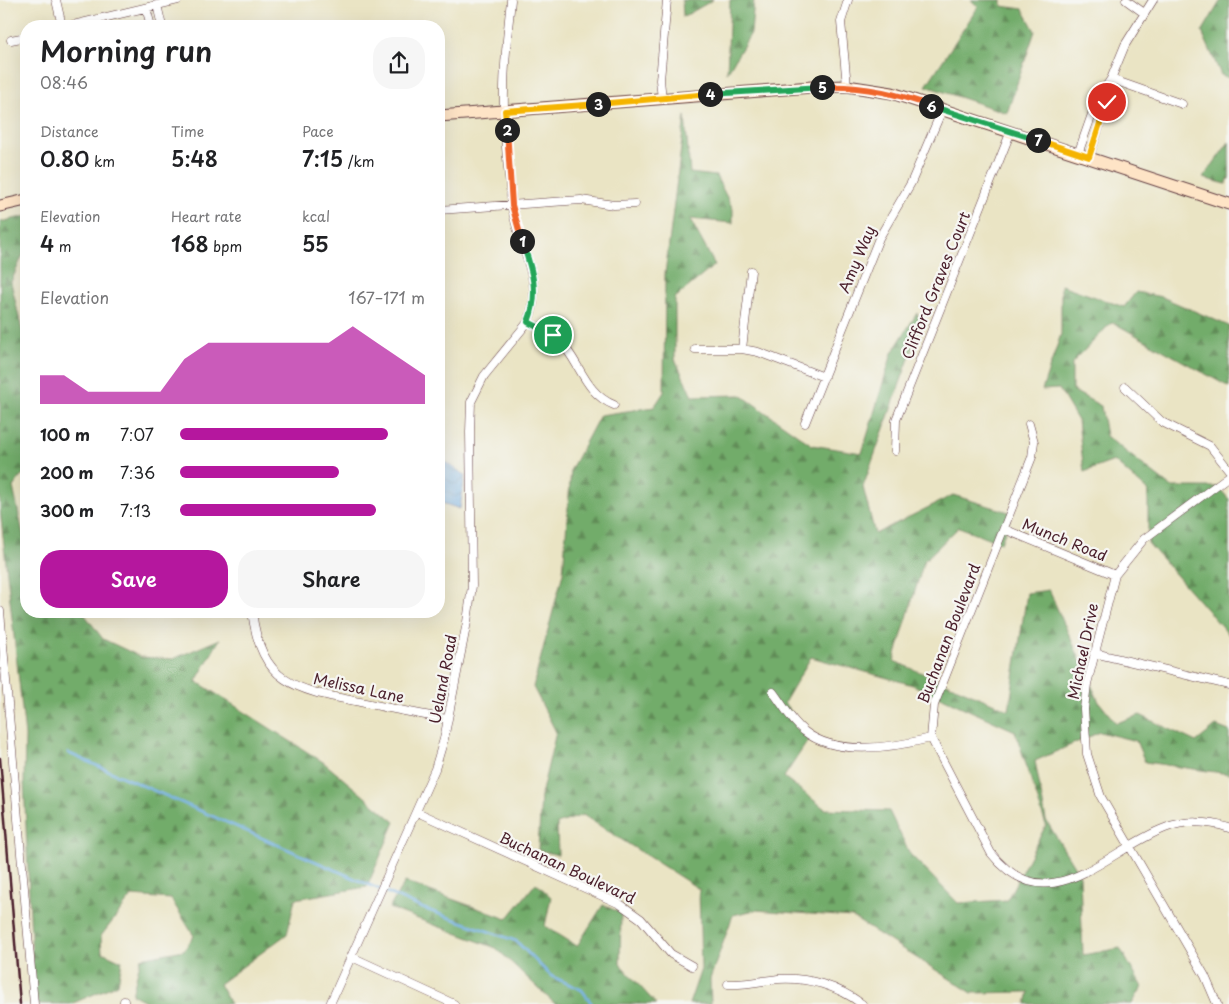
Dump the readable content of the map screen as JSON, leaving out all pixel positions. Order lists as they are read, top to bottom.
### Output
{
  "streets": {
    "street": [
      "Amy Way",
      "Clifford Graves Court",
      "Munch Road",
      "Buchanan Boulevard",
      "Michael Drive",
      "Ueland Road",
      "Melissa Lane"
    ]
  },
  "crossings": [
    ["Munch Road", "Buchanan Boulevard"],
    ["Munch Road", "Michael Drive"],
    ["Buchanan Boulevard", "Ueland Road"],
    ["Ueland Road", "Melissa Lane"]
  ],
  "page": {
    "heading": ["Morning run", "08:46"],
    "pins": [
      "5",
      "4",
      "3",
      "6",
      "2",
      "7",
      "1"
    ],
    "stats": [
      ["Distance", "0.80 km"],
      ["Time", "5:48"],
      ["Pace", "7:15 /km"],
      ["Elevation", "4 m"],
      ["Heart rate", "168 bpm"],
      ["kcal", "55"]
    ],
    "chart": ["Elevation", "167–171 m"],
    "list": [
      {
        "name": "100 m",
        "note": "7:07"
      },
      {
        "name": "200 m",
        "note": "7:36"
      },
      {
        "name": "300 m",
        "note": "7:13"
      }
    ],
    "buttons": ["Save", "Share"]
  }
}
